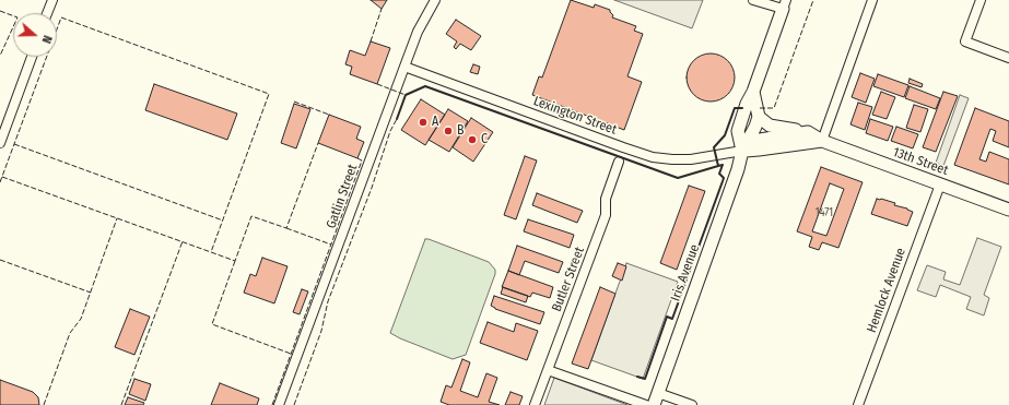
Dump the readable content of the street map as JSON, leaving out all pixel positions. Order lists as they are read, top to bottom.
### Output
{
  "streets": {
    "main road": ["13th Street", "Iris Avenue"],
    "street": [
      "Lexington Street",
      "Gatlin Street",
      "Butler Street",
      "Hemlock Avenue"
    ]
  },
  "crossings": [
    ["Lexington Street", "13th Street"],
    ["Lexington Street", "Gatlin Street"],
    ["Lexington Street", "Iris Avenue"],
    ["13th Street", "Iris Avenue"],
    ["13th Street", "Hemlock Avenue"]
  ],
  "places": ["A", "B", "C"],
  "house_numbers": ["1471"],
  "north": "right"
}
